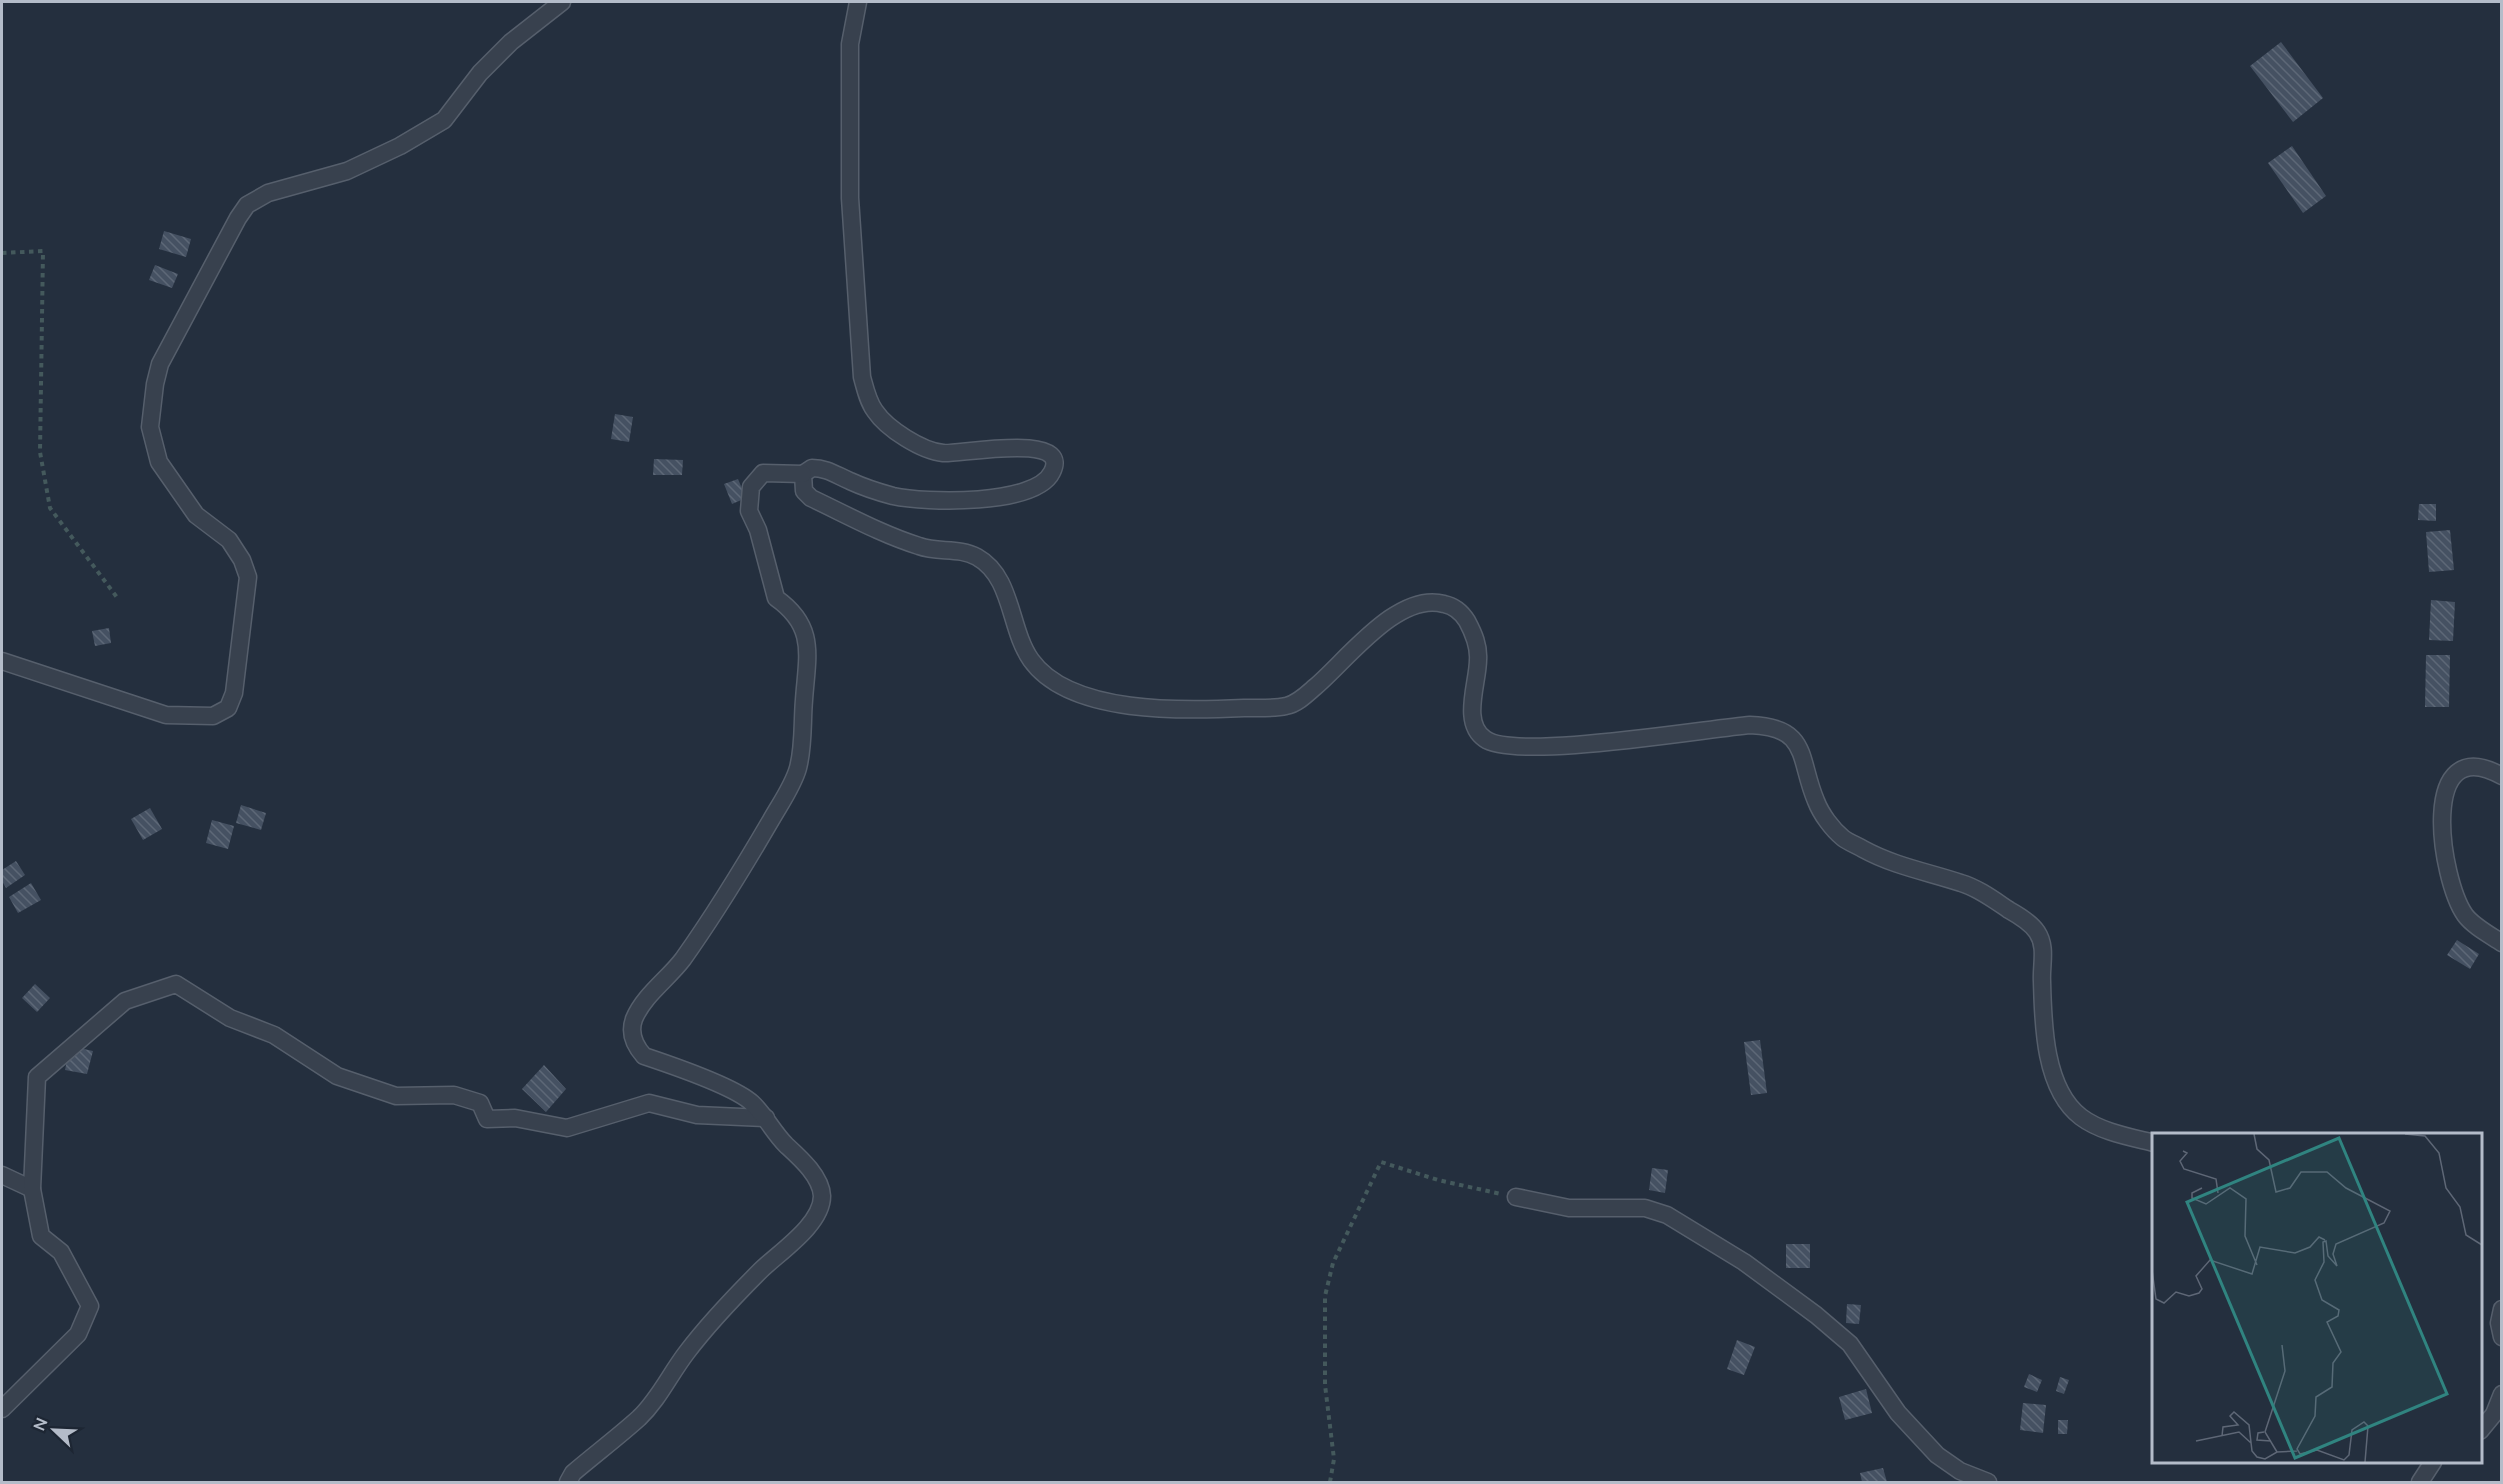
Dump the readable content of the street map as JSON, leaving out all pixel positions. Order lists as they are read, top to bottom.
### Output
{
  "north": "top left"
}
